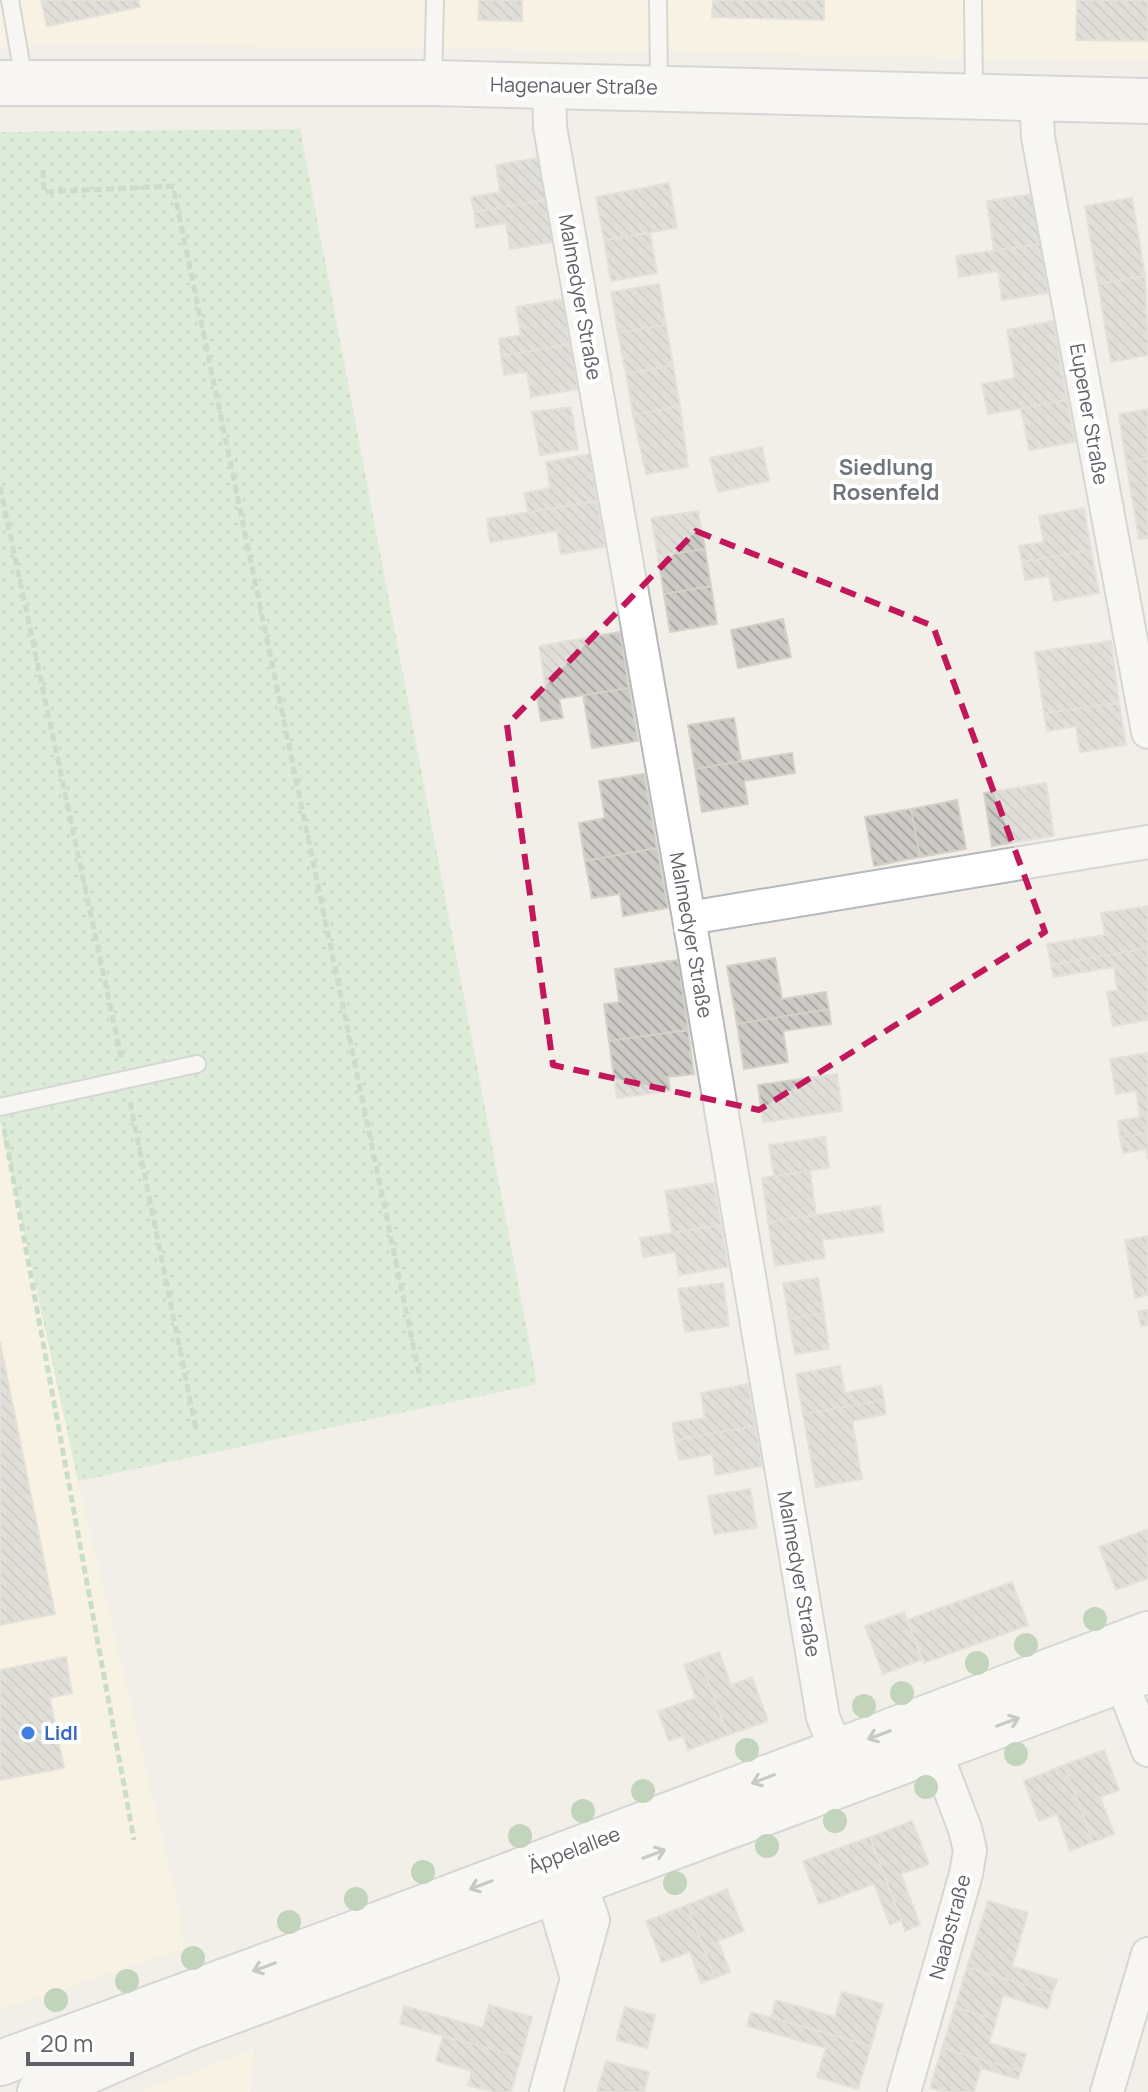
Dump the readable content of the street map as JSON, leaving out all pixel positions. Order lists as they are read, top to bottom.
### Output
{
  "streets": {
    "main road": ["Hagenauer Straße", "Äppelallee"],
    "street": ["Malmedyer Straße", "Eupener Straße", "Naabstraße"]
  },
  "crossings": [
    ["Hagenauer Straße", "Malmedyer Straße"],
    ["Hagenauer Straße", "Eupener Straße"],
    ["Malmedyer Straße", "Äppelallee"],
    ["Äppelallee", "Naabstraße"]
  ],
  "districts": ["Siedlung Rosenfeld"],
  "places": ["Lidl"],
  "scale_bar": "20 m"
}
